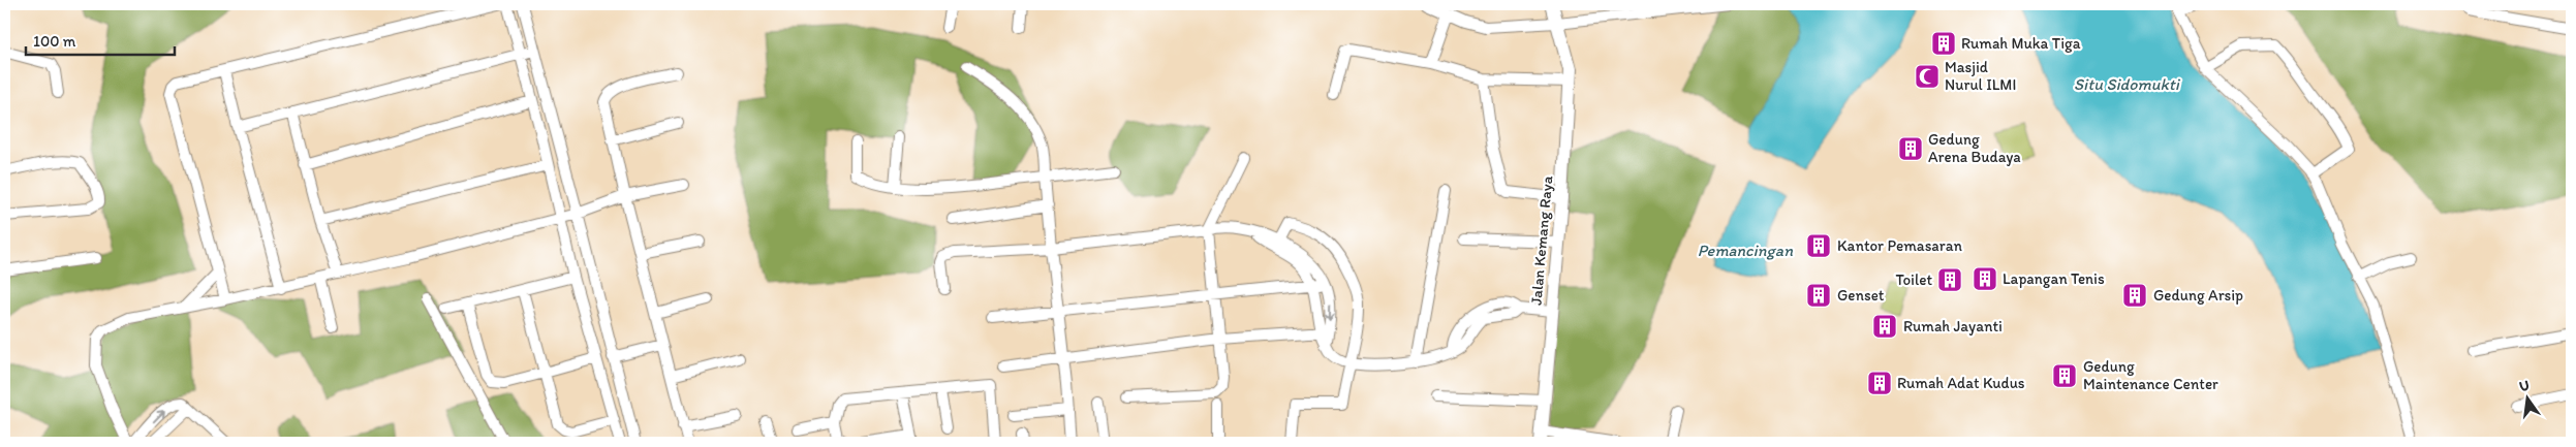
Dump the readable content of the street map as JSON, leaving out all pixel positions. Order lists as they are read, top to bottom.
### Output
{
  "streets": {
    "street": ["Jalan Kemang Raya"]
  },
  "water": ["Situ Sidomukti", "Pemancingan"],
  "places": {
    "building": [
      "Rumah Muka Tiga",
      "Gedung Arena Budaya",
      "Kantor Pemasaran",
      "Lapangan Tenis",
      "Toilet",
      "Genset",
      "Gedung Arsip",
      "Rumah Jayanti",
      "Gedung Maintenance Center",
      "Rumah Adat Kudus"
    ],
    "mosque": ["Masjid Nurul ILMI"]
  },
  "scale_bar": "100 m",
  "north": "top"
}
